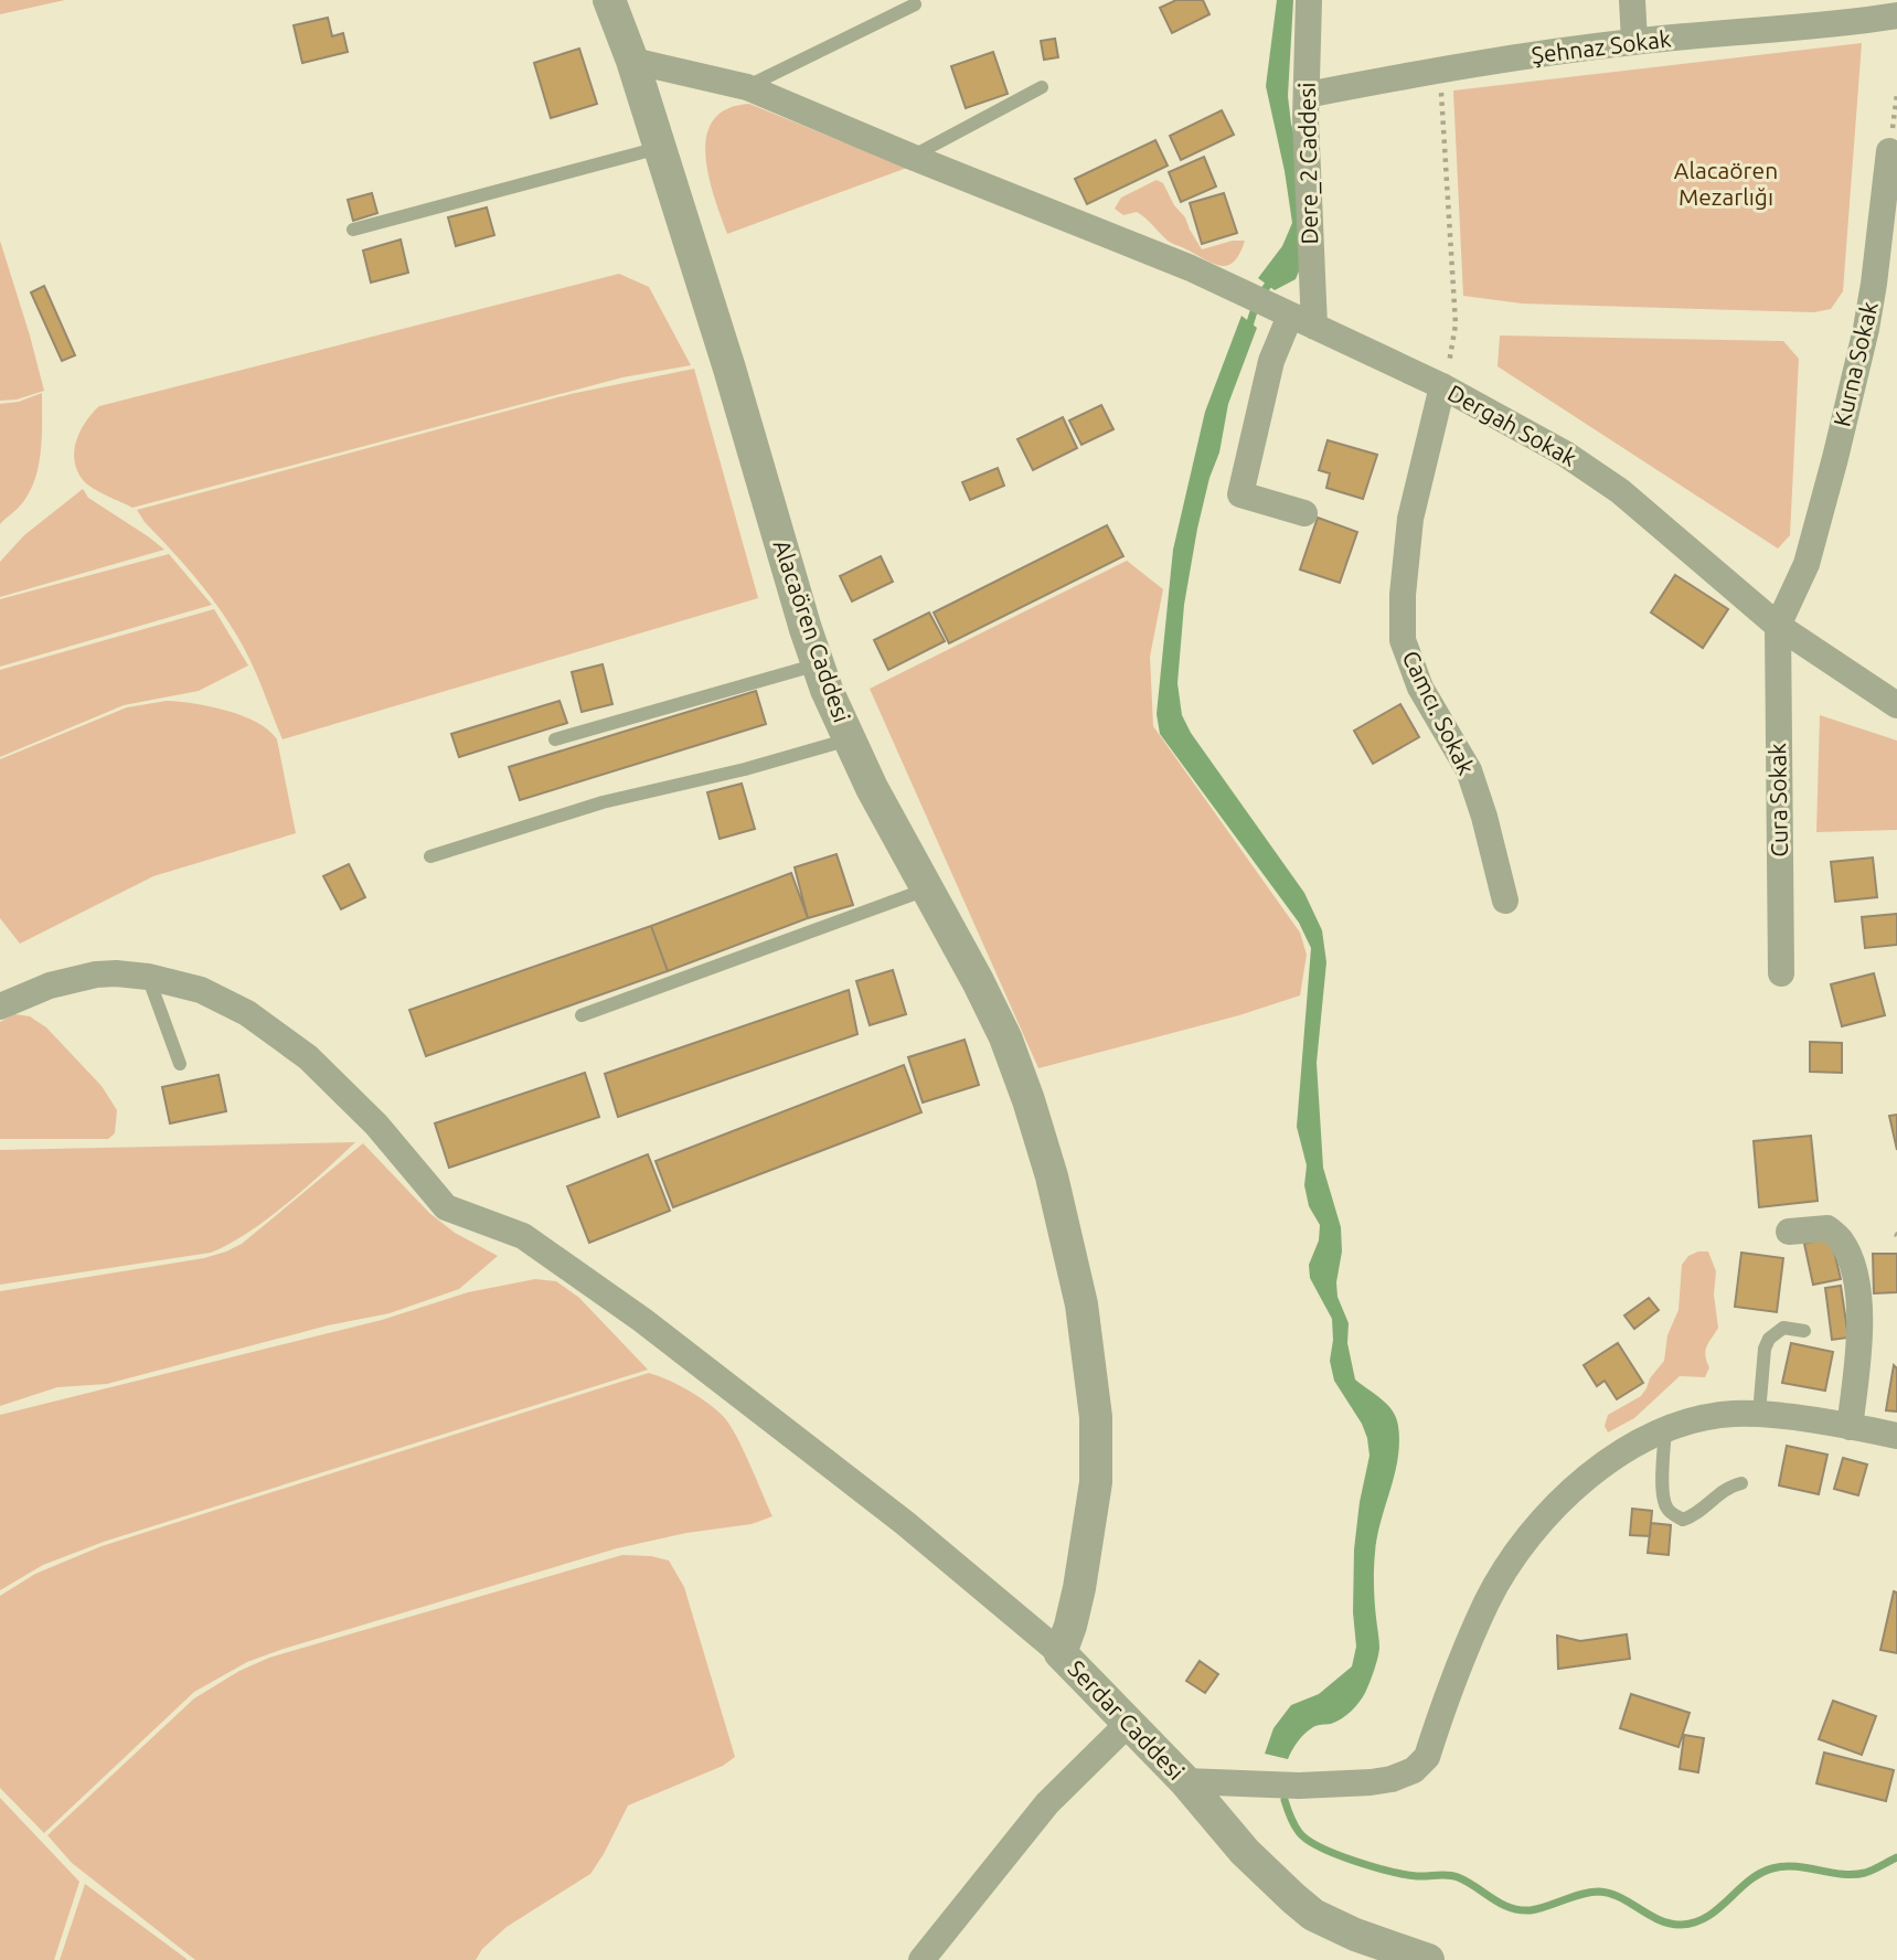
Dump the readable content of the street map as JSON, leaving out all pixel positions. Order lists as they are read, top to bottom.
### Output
{
  "streets": {
    "street": [
      "Şehnaz Sokak",
      "Dere_2 Caddesi",
      "Kurna Sokak",
      "Dergah Sokak",
      "Alacaören Caddesi",
      "Camcı. Sokak",
      "Cura Sokak",
      "Serdar Caddesi"
    ]
  },
  "crossings": [
    ["Şehnaz Sokak", "Dere_2 Caddesi"],
    ["Dere_2 Caddesi", "Dergah Sokak"],
    ["Kurna Sokak", "Dergah Sokak"],
    ["Kurna Sokak", "Cura Sokak"],
    ["Dergah Sokak", "Camcı. Sokak"],
    ["Dergah Sokak", "Cura Sokak"],
    ["Alacaören Caddesi", "Serdar Caddesi"]
  ],
  "parks": ["Alacaören Mezarlığı"]
}
